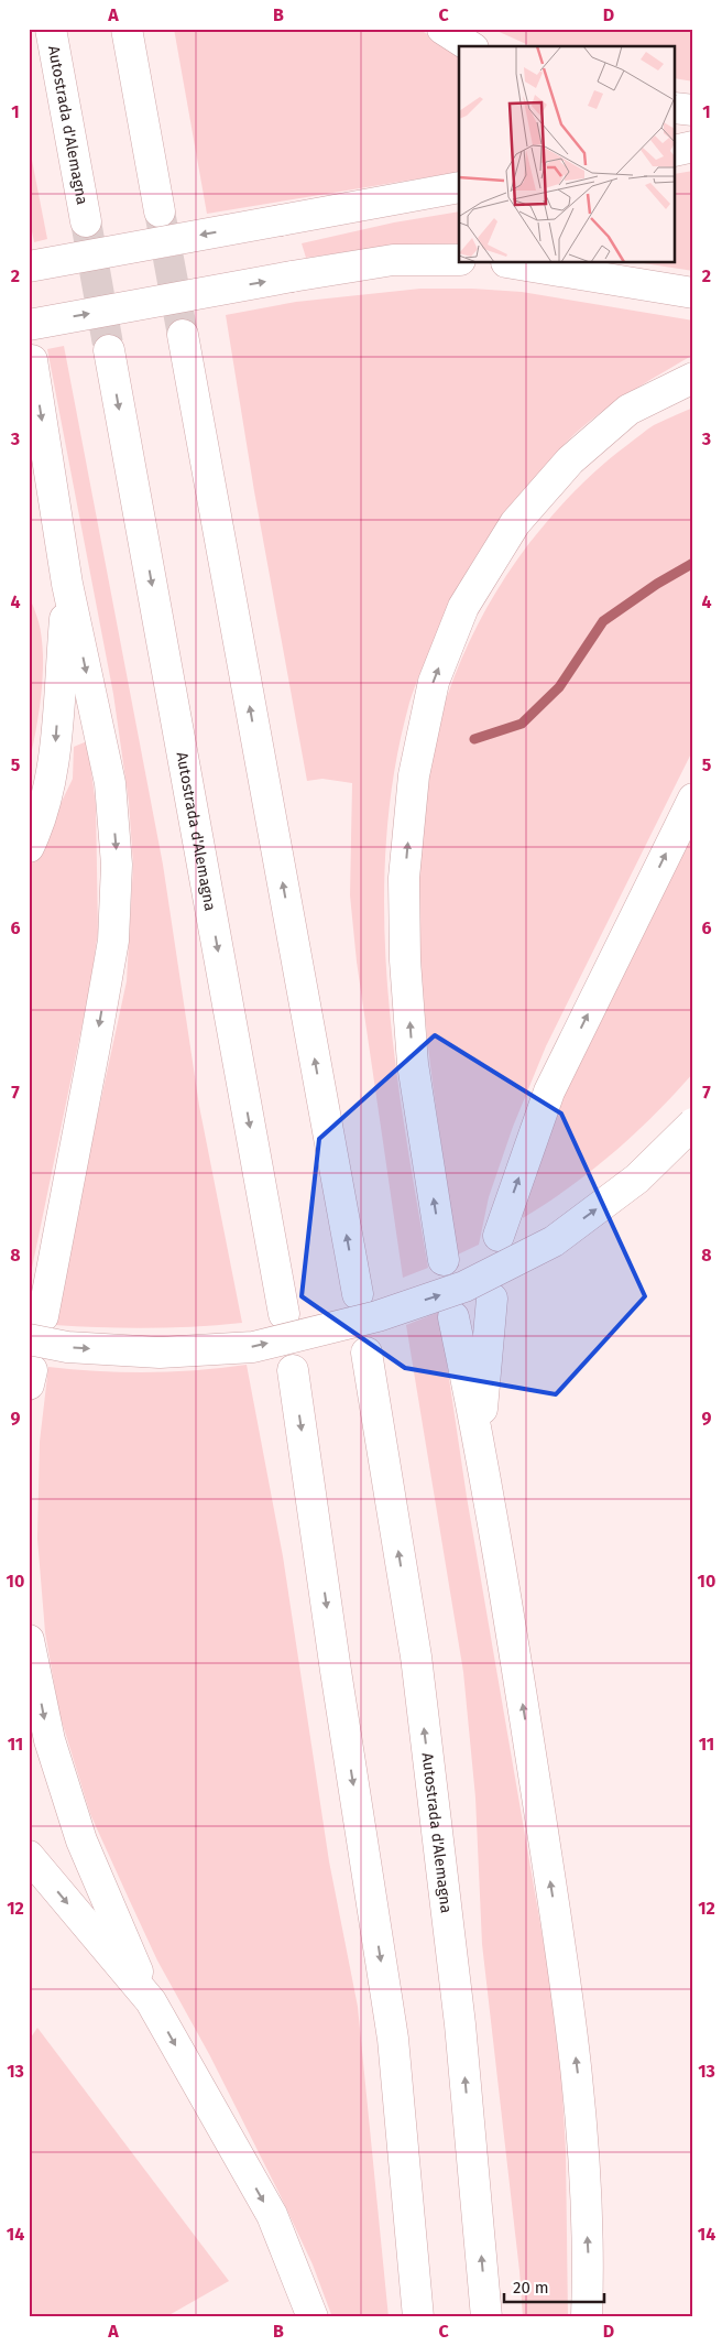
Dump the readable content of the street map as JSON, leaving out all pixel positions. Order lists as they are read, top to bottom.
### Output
{
  "streets": {
    "highway": ["Autostrada d'Alemagna"]
  },
  "scale_bar": "20 m",
  "grid": {
    "columns": [
      "A",
      "B",
      "C",
      "D"
    ],
    "rows": [
      "1",
      "2",
      "3",
      "4",
      "5",
      "6",
      "7",
      "8",
      "9",
      "10",
      "11",
      "12",
      "13",
      "14"
    ]
  }
}
